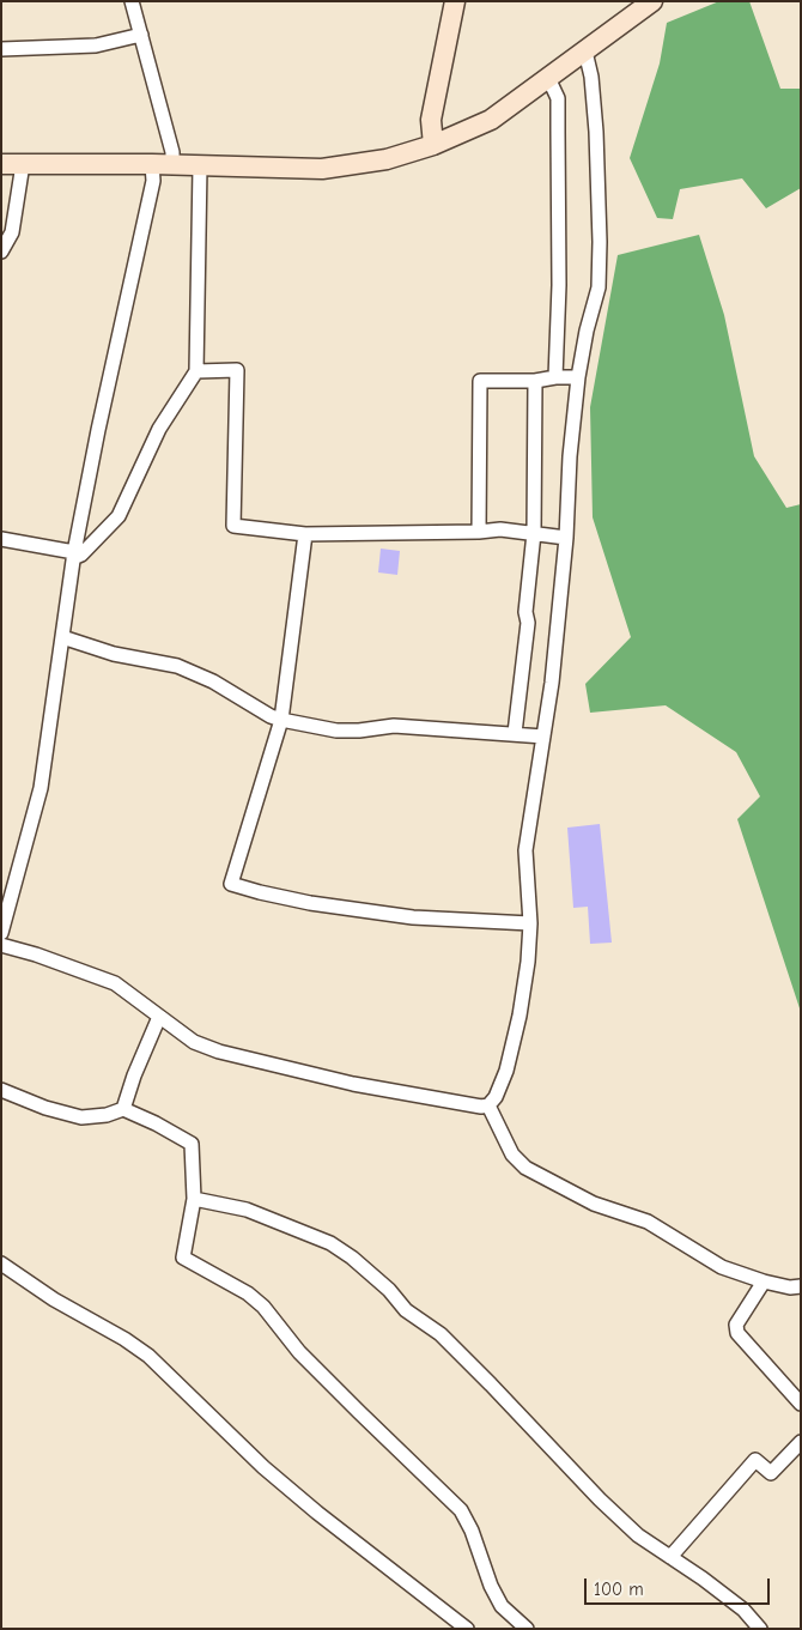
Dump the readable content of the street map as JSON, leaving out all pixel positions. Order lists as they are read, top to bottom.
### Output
{
  "scale_bar": "100 m"
}
